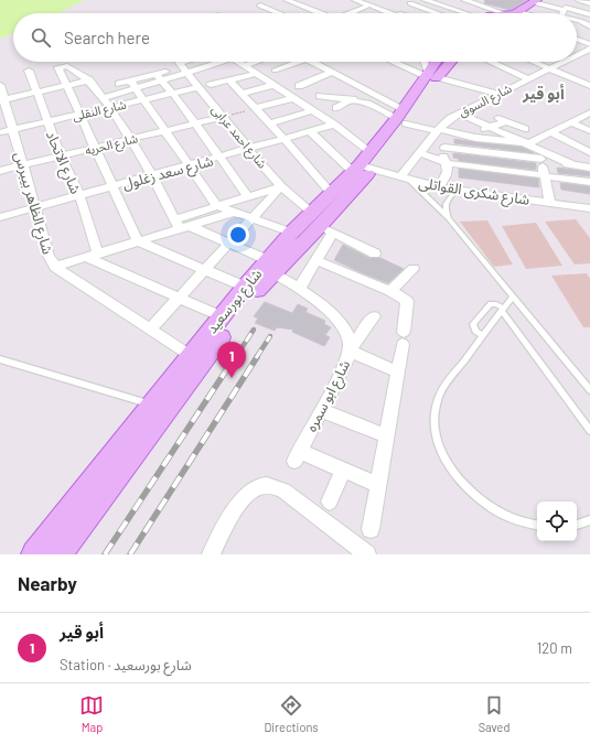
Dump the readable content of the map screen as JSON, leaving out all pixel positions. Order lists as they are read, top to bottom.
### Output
{
  "streets": {
    "main road": ["شارع بورسعيد"],
    "street": [
      "شارع السوق",
      "شارع النقلى",
      "شارع احمد عرابى",
      "شارع الحريه",
      "شارع الاتحاد",
      "شارع سعد زغلول",
      "شارع شكرى القواتلى",
      "شارع الظاهر بيبرس",
      "شارع ابو سمره"
    ]
  },
  "crossings": [
    ["شارع السوق", "شارع شكرى القواتلى"],
    ["شارع النقلى", "شارع احمد عرابى"],
    ["شارع النقلى", "شارع الاتحاد"],
    ["شارع النقلى", "شارع الظاهر بيبرس"],
    ["شارع احمد عرابى", "شارع الحريه"],
    ["شارع احمد عرابى", "شارع سعد زغلول"],
    ["شارع احمد عرابى", "شارع بورسعيد"],
    ["شارع الحريه", "شارع الاتحاد"],
    ["شارع الحريه", "شارع الظاهر بيبرس"],
    ["شارع الاتحاد", "شارع سعد زغلول"],
    ["شارع سعد زغلول", "شارع الظاهر بيبرس"],
    ["شارع شكرى القواتلى", "شارع بورسعيد"],
    ["شارع الظاهر بيبرس", "شارع بورسعيد"],
    ["شارع بورسعيد", "شارع ابو سمره"]
  ],
  "districts": ["أبو قير"],
  "page": {
    "search": "Search here",
    "pins": "1",
    "heading": "Nearby",
    "list": [
      {
        "mark": "1",
        "name": "أبو قير",
        "note": "Station · شارع بورسعيد",
        "value": "120 m"
      }
    ],
    "nav": ["Map", "Directions", "Saved"]
  }
}
